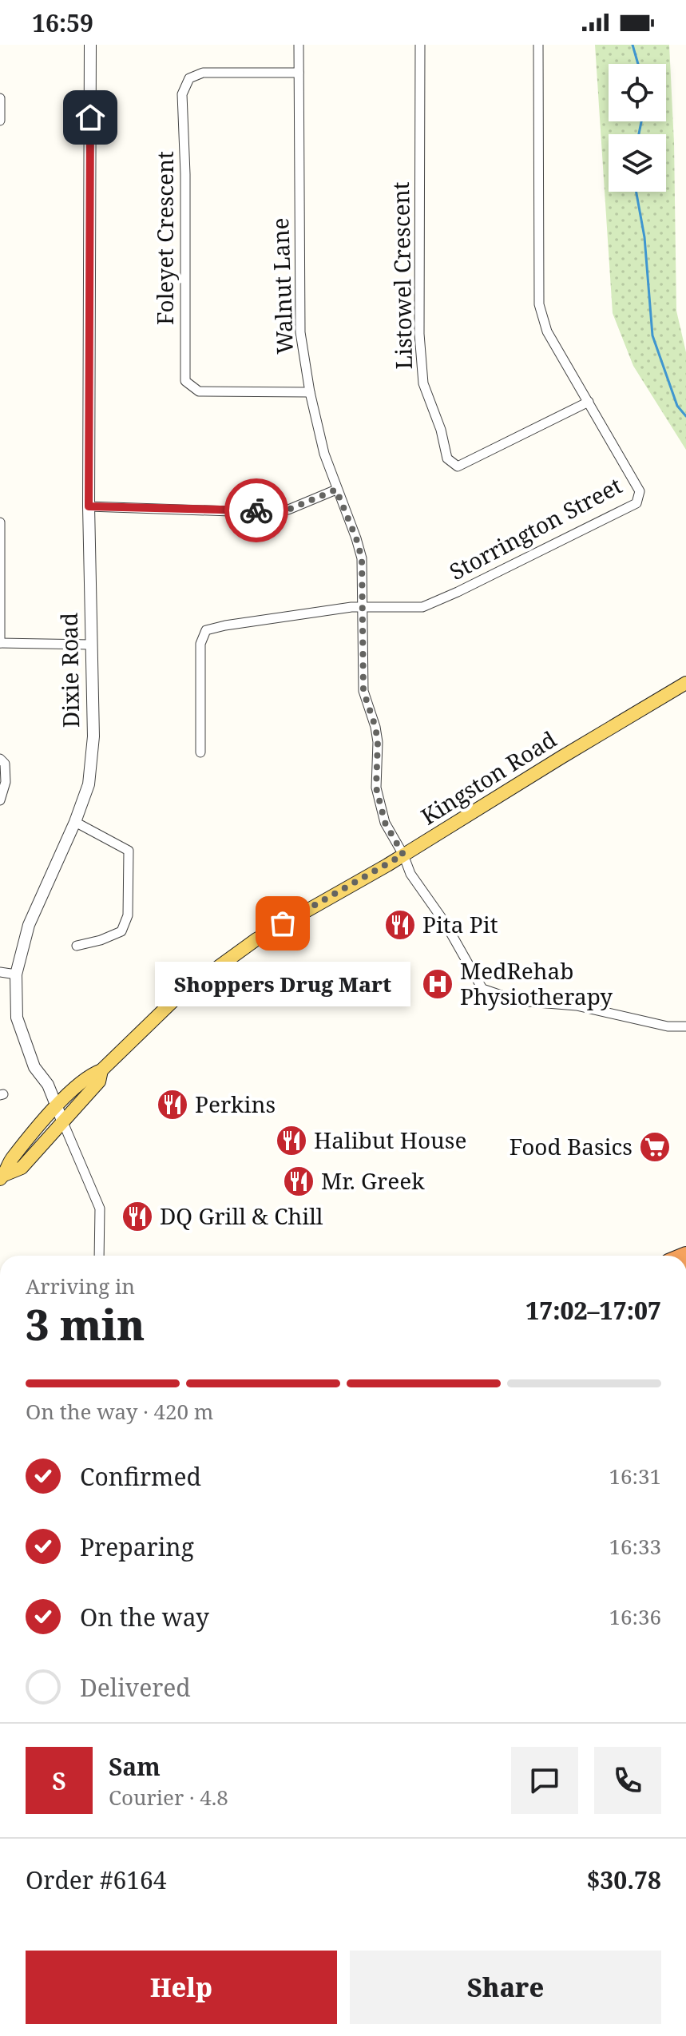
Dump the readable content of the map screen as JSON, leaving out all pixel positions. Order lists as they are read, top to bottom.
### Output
{
  "streets": {
    "main road": ["Kingston Road"],
    "street": [
      "Foleyet Crescent",
      "Listowel Crescent",
      "Walnut Lane",
      "Storrington Street",
      "Dixie Road"
    ]
  },
  "crossings": [
    ["Foleyet Crescent", "Walnut Lane"],
    ["Listowel Crescent", "Storrington Street"],
    ["Walnut Lane", "Storrington Street"],
    ["Walnut Lane", "Kingston Road"],
    ["Dixie Road", "Kingston Road"]
  ],
  "places": {
    "other": ["Shoppers Drug Mart"],
    "restaurant": [
      "Pita Pit",
      "Perkins",
      "Halibut House",
      "Mr. Greek",
      "DQ Grill & Chill"
    ],
    "hospital": ["MedRehab Physiotherapy"],
    "supermarket": ["Food Basics"]
  },
  "page": {
    "status": "16:59",
    "bubble": "Shoppers Drug Mart",
    "heading": ["3 min", "Arriving in", "17:02–17:07"],
    "panel": [
      "Sam",
      "Courier · 4.8",
      "Order #6164",
      "$30.78"
    ],
    "bar": "On the way · 420 m",
    "list": [
      ["Confirmed", "16:31"],
      ["Preparing", "16:33"],
      ["On the way", "16:36"],
      "Delivered"
    ],
    "round": "S",
    "buttons": ["Help", "Share"]
  }
}
